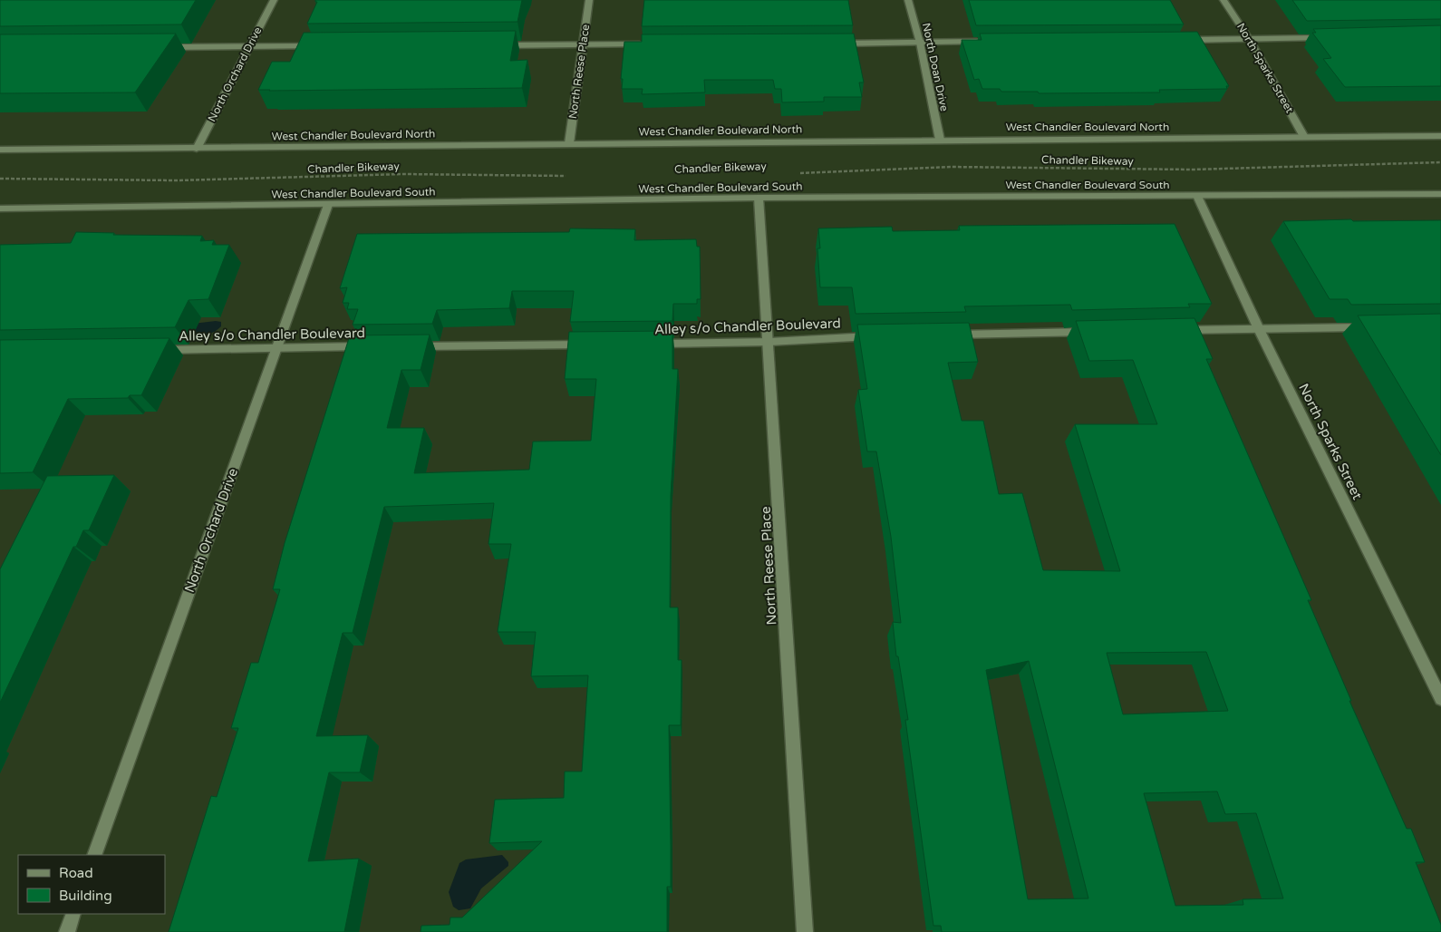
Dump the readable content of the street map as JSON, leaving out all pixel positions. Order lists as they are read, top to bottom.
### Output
{
  "streets": {
    "main road": [
      "North Doan Drive",
      "North Sparks Street",
      "North Reese Place",
      "North Orchard Drive",
      "West Chandler Boulevard North",
      "West Chandler Boulevard South",
      "Alley s/o Chandler Boulevard"
    ],
    "path": ["Chandler Bikeway"]
  },
  "crossings": [
    ["North Doan Drive", "West Chandler Boulevard North"],
    ["North Sparks Street", "West Chandler Boulevard North"],
    ["North Sparks Street", "West Chandler Boulevard South"],
    ["North Reese Place", "West Chandler Boulevard North"],
    ["North Reese Place", "West Chandler Boulevard South"],
    ["North Reese Place", "Alley s/o Chandler Boulevard"],
    ["North Orchard Drive", "West Chandler Boulevard North"],
    ["North Orchard Drive", "West Chandler Boulevard South"],
    ["North Orchard Drive", "Alley s/o Chandler Boulevard"]
  ],
  "legend": ["Road", "Building"]
}
